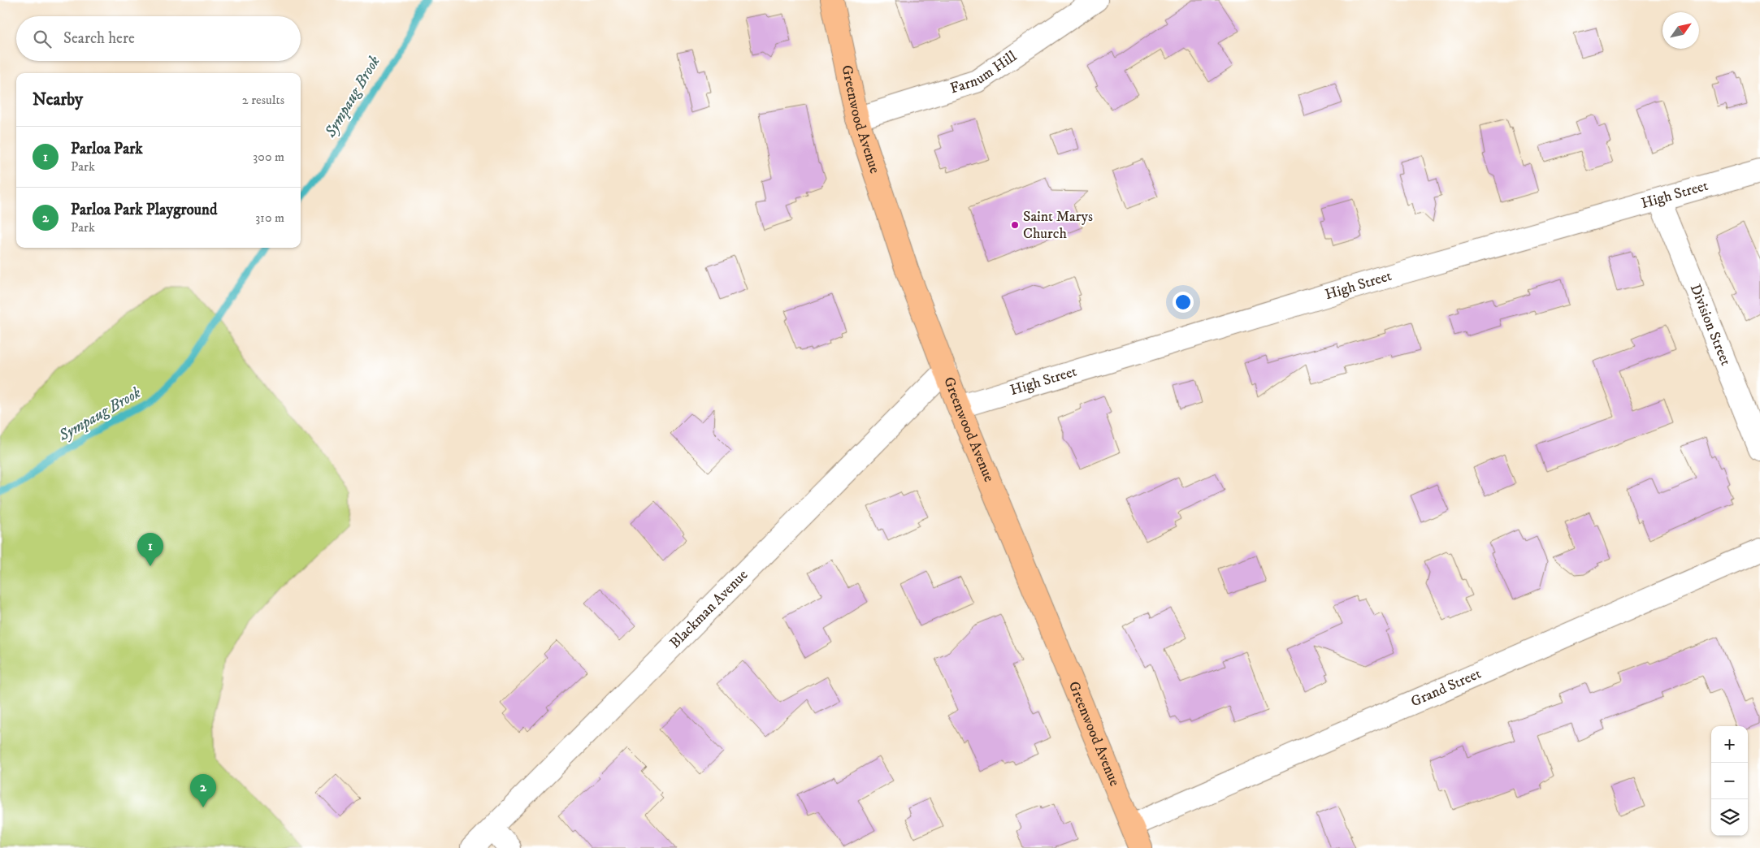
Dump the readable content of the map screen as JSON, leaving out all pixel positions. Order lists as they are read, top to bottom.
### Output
{
  "streets": {
    "main road": ["Greenwood Avenue"],
    "street": [
      "Farnum Hill",
      "High Street",
      "Division Street",
      "Blackman Avenue",
      "Grand Street"
    ]
  },
  "crossings": [
    ["Farnum Hill", "Greenwood Avenue"],
    ["Greenwood Avenue", "High Street"],
    ["Greenwood Avenue", "Blackman Avenue"],
    ["Greenwood Avenue", "Grand Street"],
    ["High Street", "Division Street"]
  ],
  "water": ["Sympaug Brook"],
  "places": ["Saint Marys Church"],
  "north": "top right",
  "page": {
    "search": "Search here",
    "heading": ["Nearby", "2 results"],
    "list": [
      {
        "mark": "1",
        "name": "Parloa Park",
        "note": "Park",
        "value": "300 m"
      },
      {
        "mark": "2",
        "name": "Parloa Park Playground",
        "note": "Park",
        "value": "310 m"
      }
    ],
    "pins": ["1", "2"],
    "map_buttons": ["+", "−"]
  }
}
